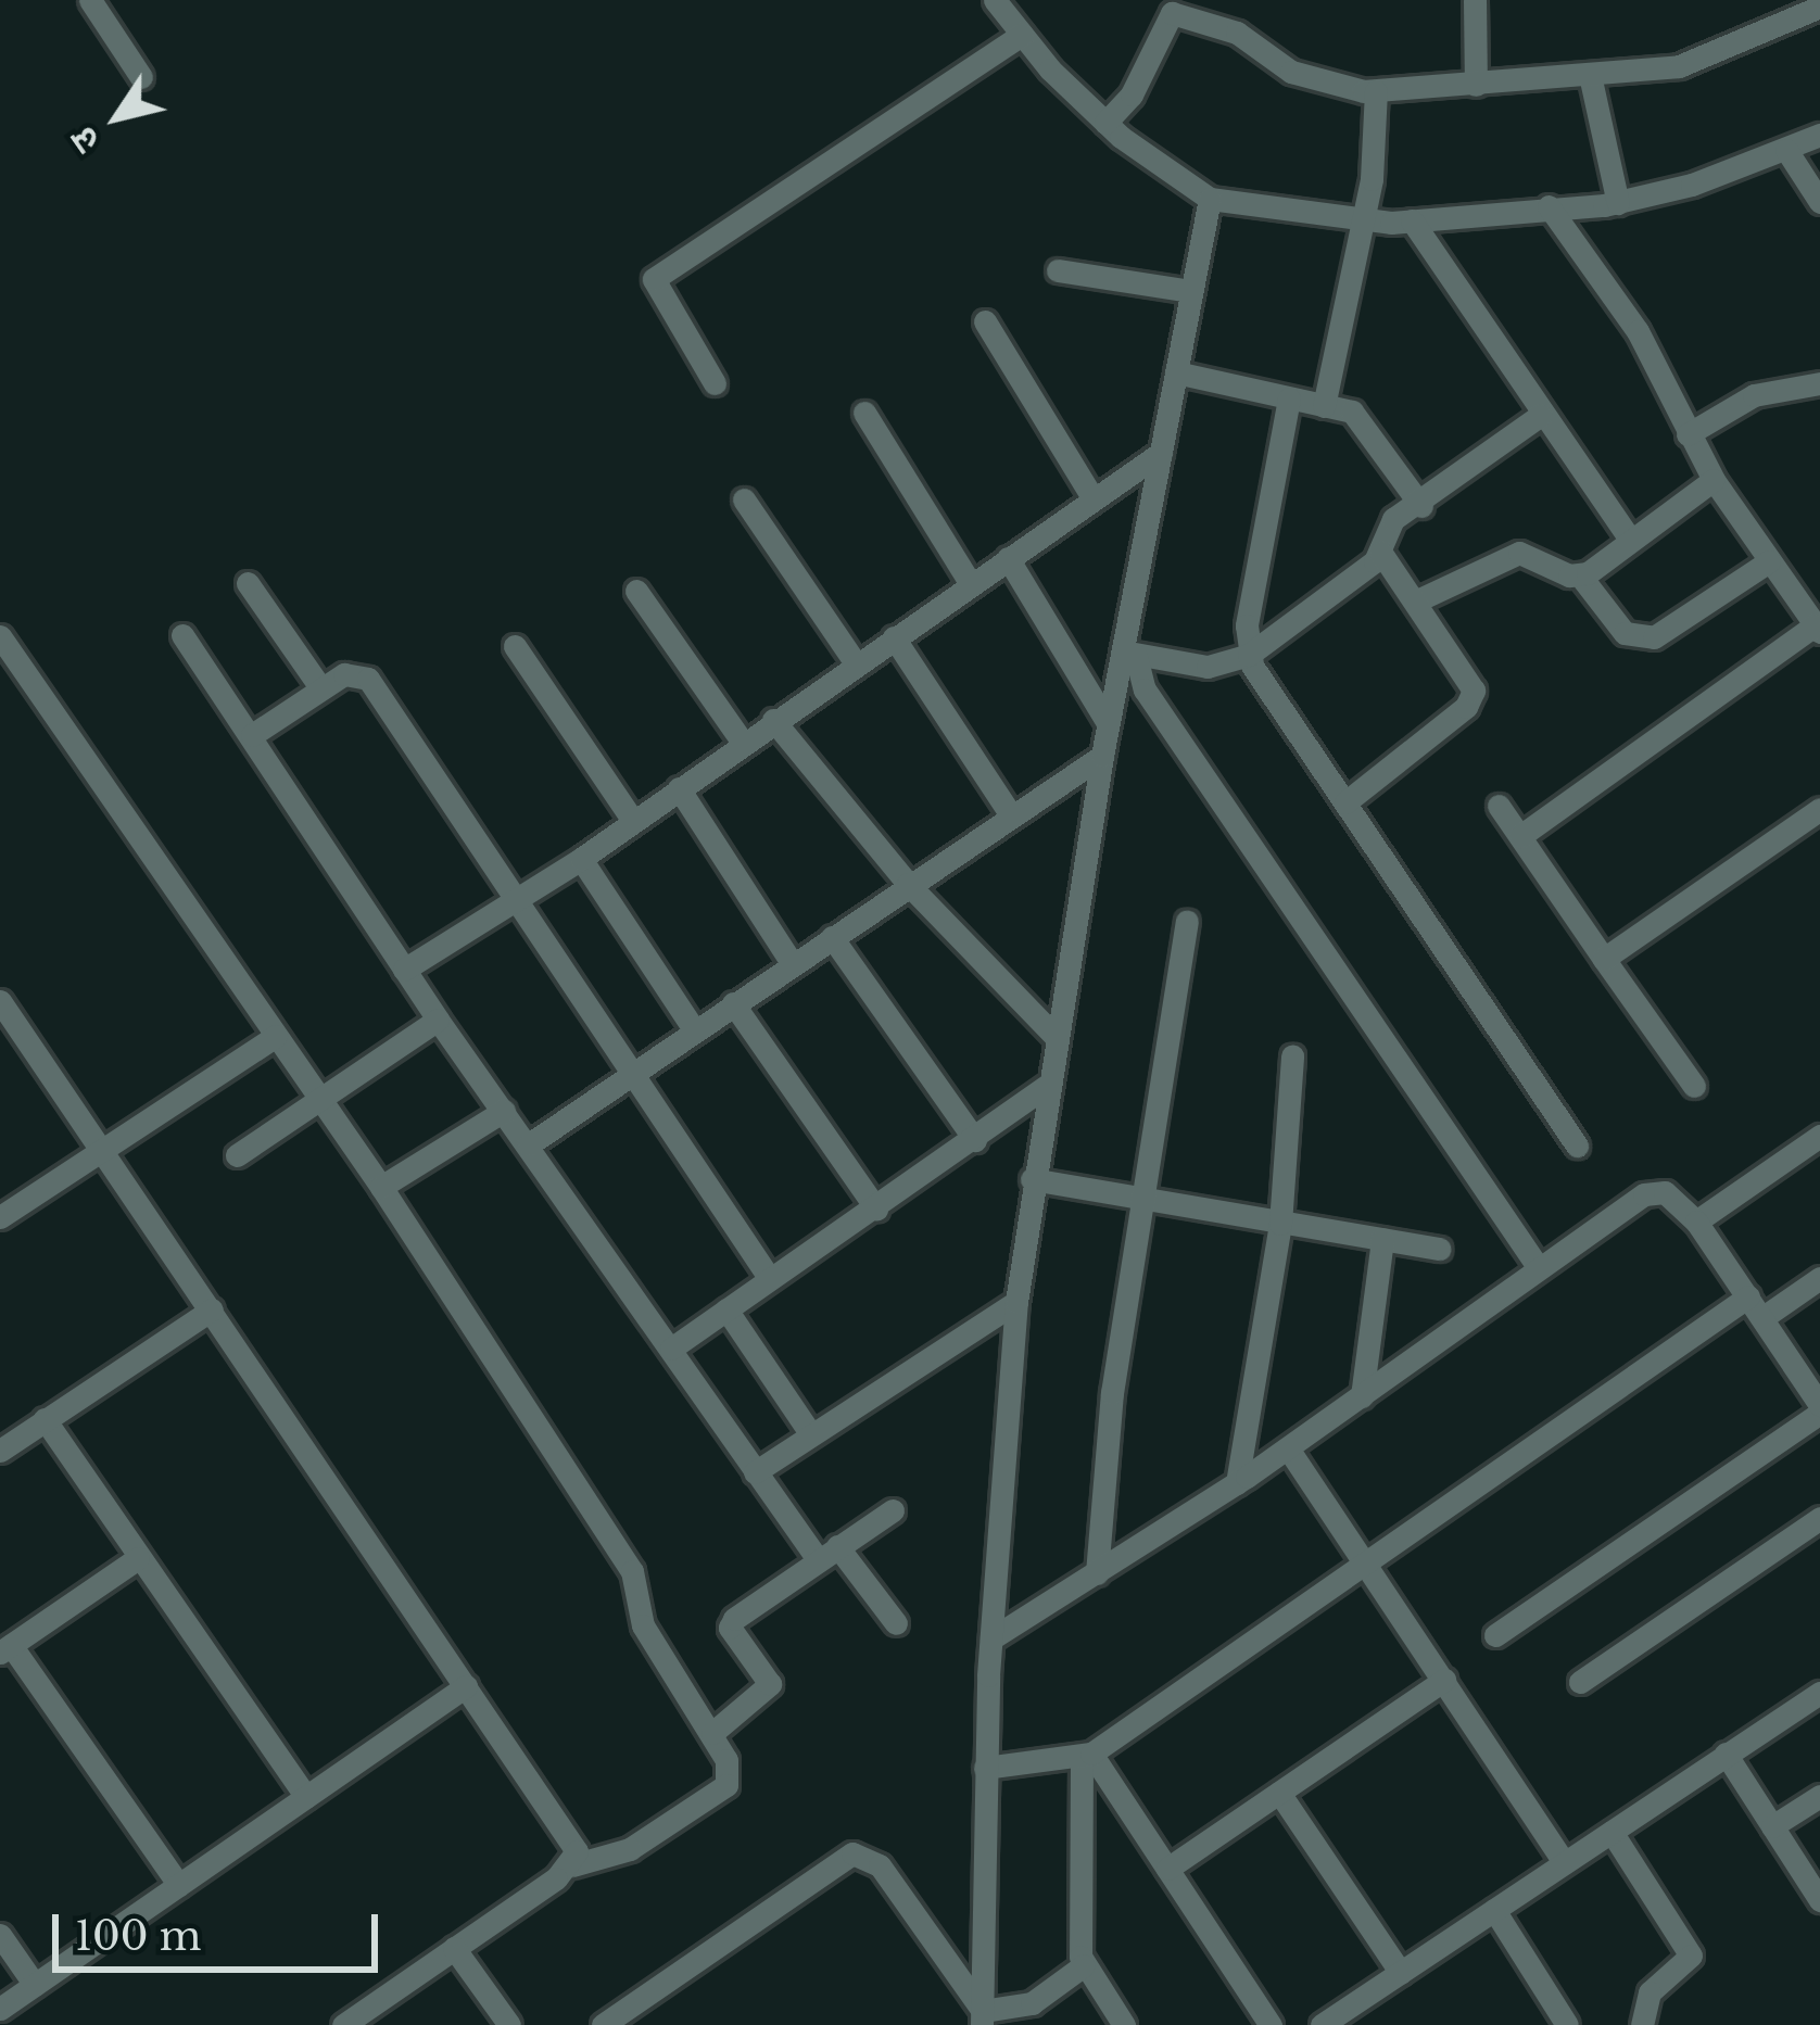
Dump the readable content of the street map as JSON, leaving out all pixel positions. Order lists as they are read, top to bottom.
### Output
{
  "scale_bar": "100 m",
  "north": "bottom left"
}
